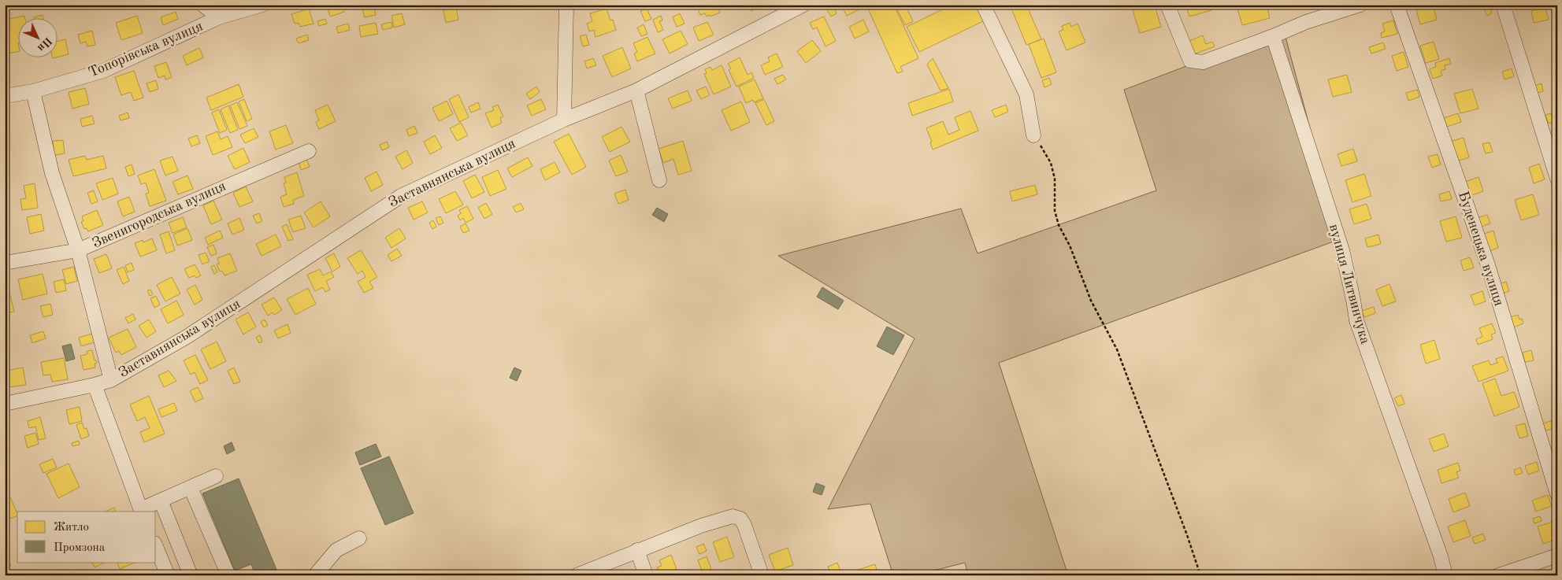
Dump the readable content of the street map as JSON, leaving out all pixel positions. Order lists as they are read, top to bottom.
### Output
{
  "streets": {
    "street": [
      "Топорівська вулиця",
      "Заставнянська вулиця",
      "Звенигородська вулиця",
      "Буденецька вулиця",
      "вулиця Литвинчука"
    ]
  },
  "legend": ["Житло", "Промзона"],
  "north": "bottom right"
}
